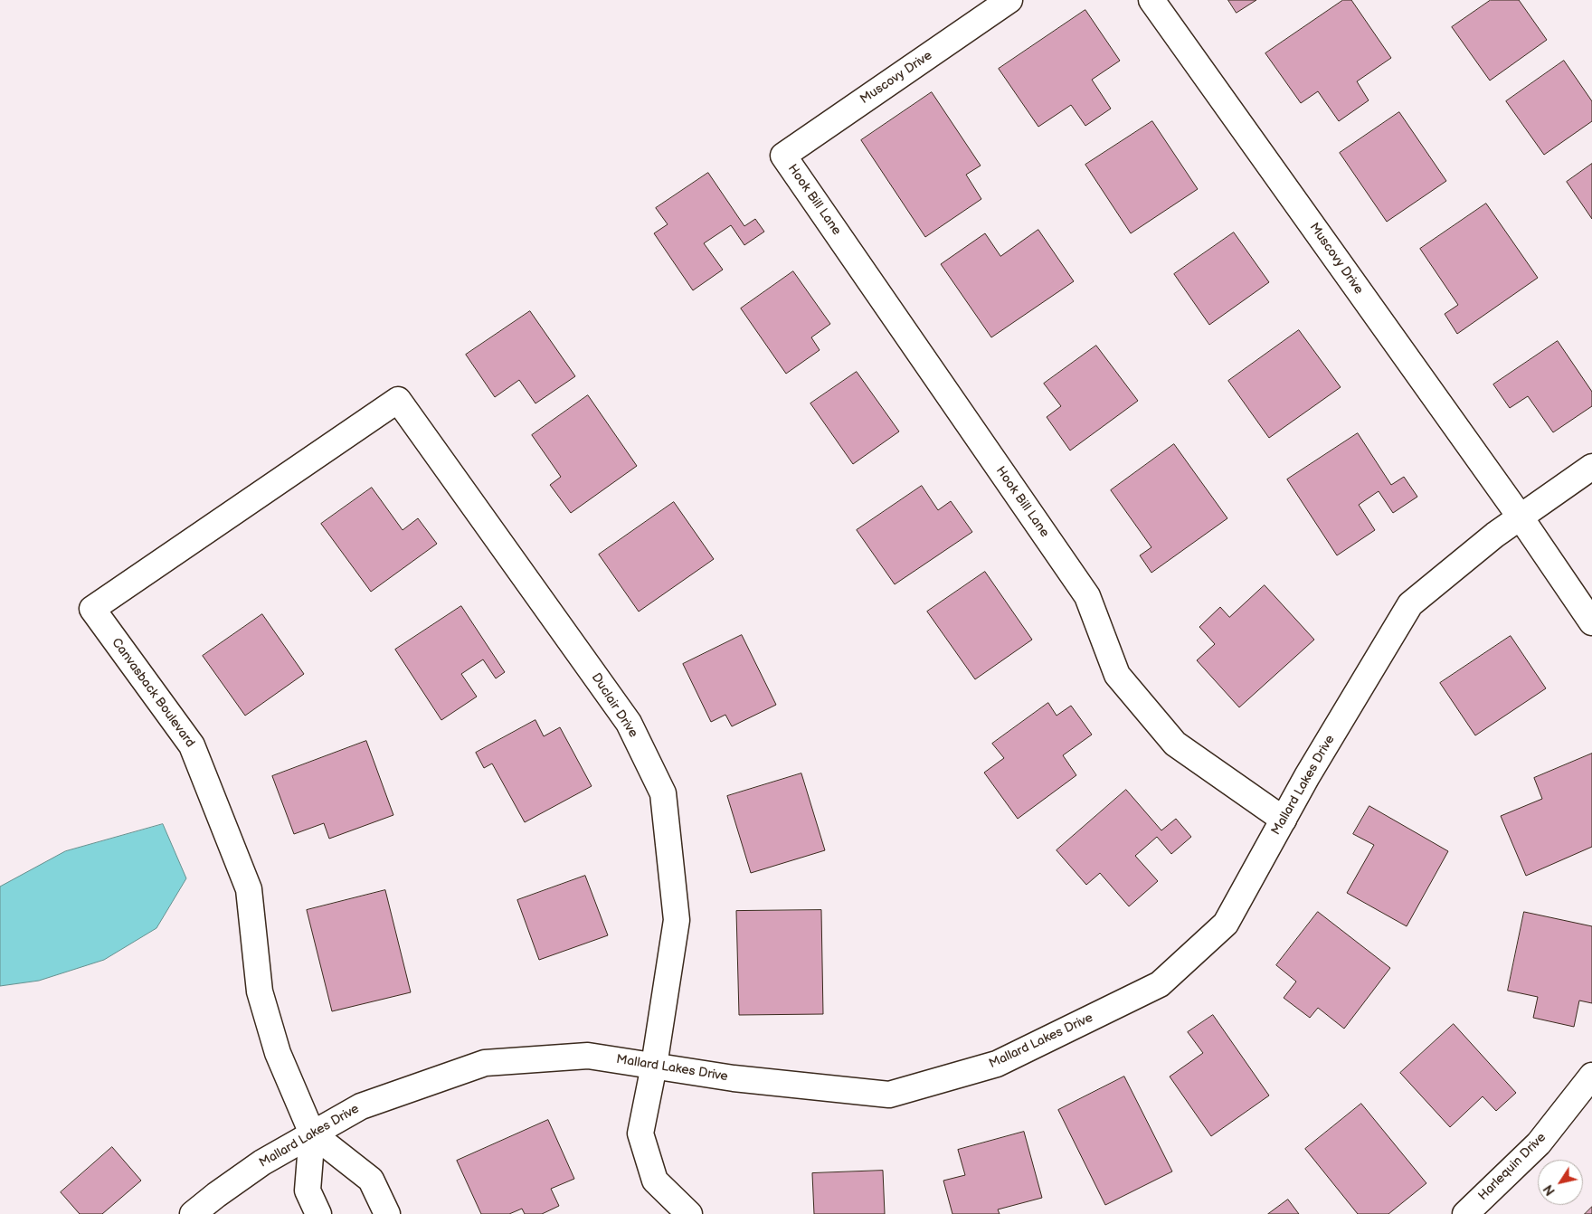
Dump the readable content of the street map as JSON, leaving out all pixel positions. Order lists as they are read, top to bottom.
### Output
{
  "streets": {
    "street": [
      "Muscovy Drive",
      "Hook Bill Lane",
      "Canvasback Boulevard",
      "Duclair Drive",
      "Mallard Lakes Drive",
      "Harlequin Drive"
    ]
  },
  "crossings": [
    ["Muscovy Drive", "Hook Bill Lane"],
    ["Muscovy Drive", "Mallard Lakes Drive"],
    ["Hook Bill Lane", "Mallard Lakes Drive"],
    ["Canvasback Boulevard", "Duclair Drive"],
    ["Canvasback Boulevard", "Mallard Lakes Drive"],
    ["Duclair Drive", "Mallard Lakes Drive"]
  ],
  "north": "bottom left"
}
